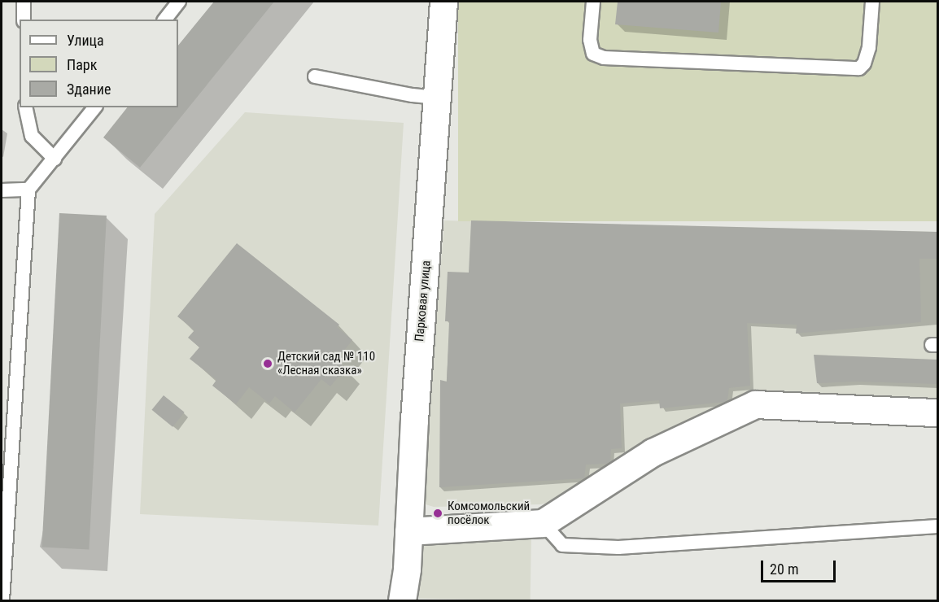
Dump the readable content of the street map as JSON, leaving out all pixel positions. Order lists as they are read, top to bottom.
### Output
{
  "streets": {
    "street": ["Парковая улица"]
  },
  "places": ["Детский сад № 110 «Лесная сказка»", "Комсомольский посёлок"],
  "legend": ["Улица", "Парк", "Здание"],
  "scale_bar": "20 m"
}
